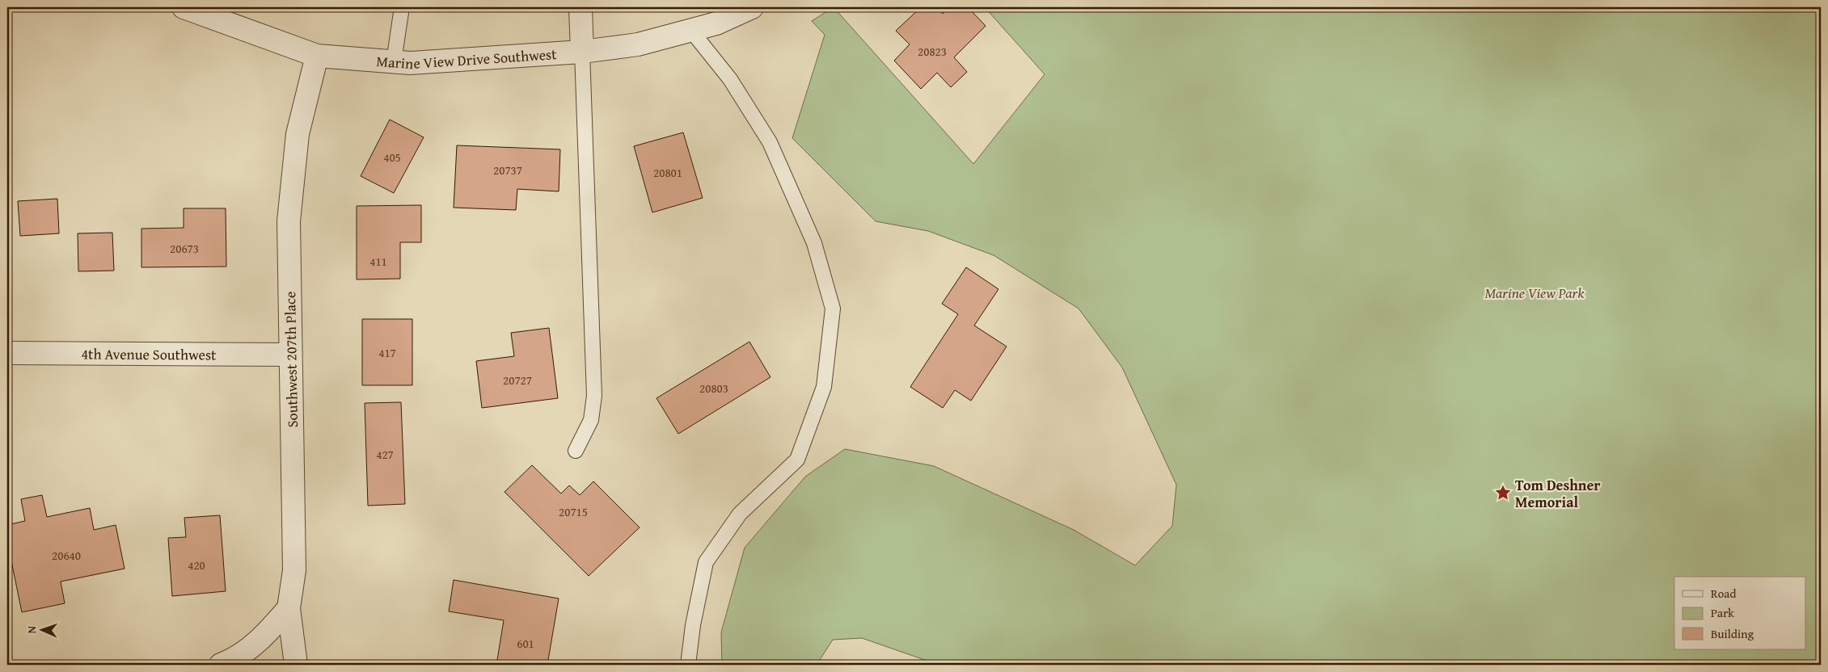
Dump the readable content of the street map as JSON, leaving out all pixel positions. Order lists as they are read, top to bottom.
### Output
{
  "streets": {
    "street": ["Marine View Drive Southwest", "4th Avenue Southwest", "Southwest 207th Place"]
  },
  "crossings": [
    ["Marine View Drive Southwest", "Southwest 207th Place"],
    ["4th Avenue Southwest", "Southwest 207th Place"]
  ],
  "parks": ["Marine View Park"],
  "places": {
    "place": ["Tom Deshner Memorial"]
  },
  "house_numbers": [
    "20823",
    "405",
    "20737",
    "20801",
    "20673",
    "411",
    "417",
    "20727",
    "20803",
    "427",
    "20715",
    "20640",
    "420",
    "601"
  ],
  "legend": ["Road", "Park", "Building"],
  "north": "left"
}
